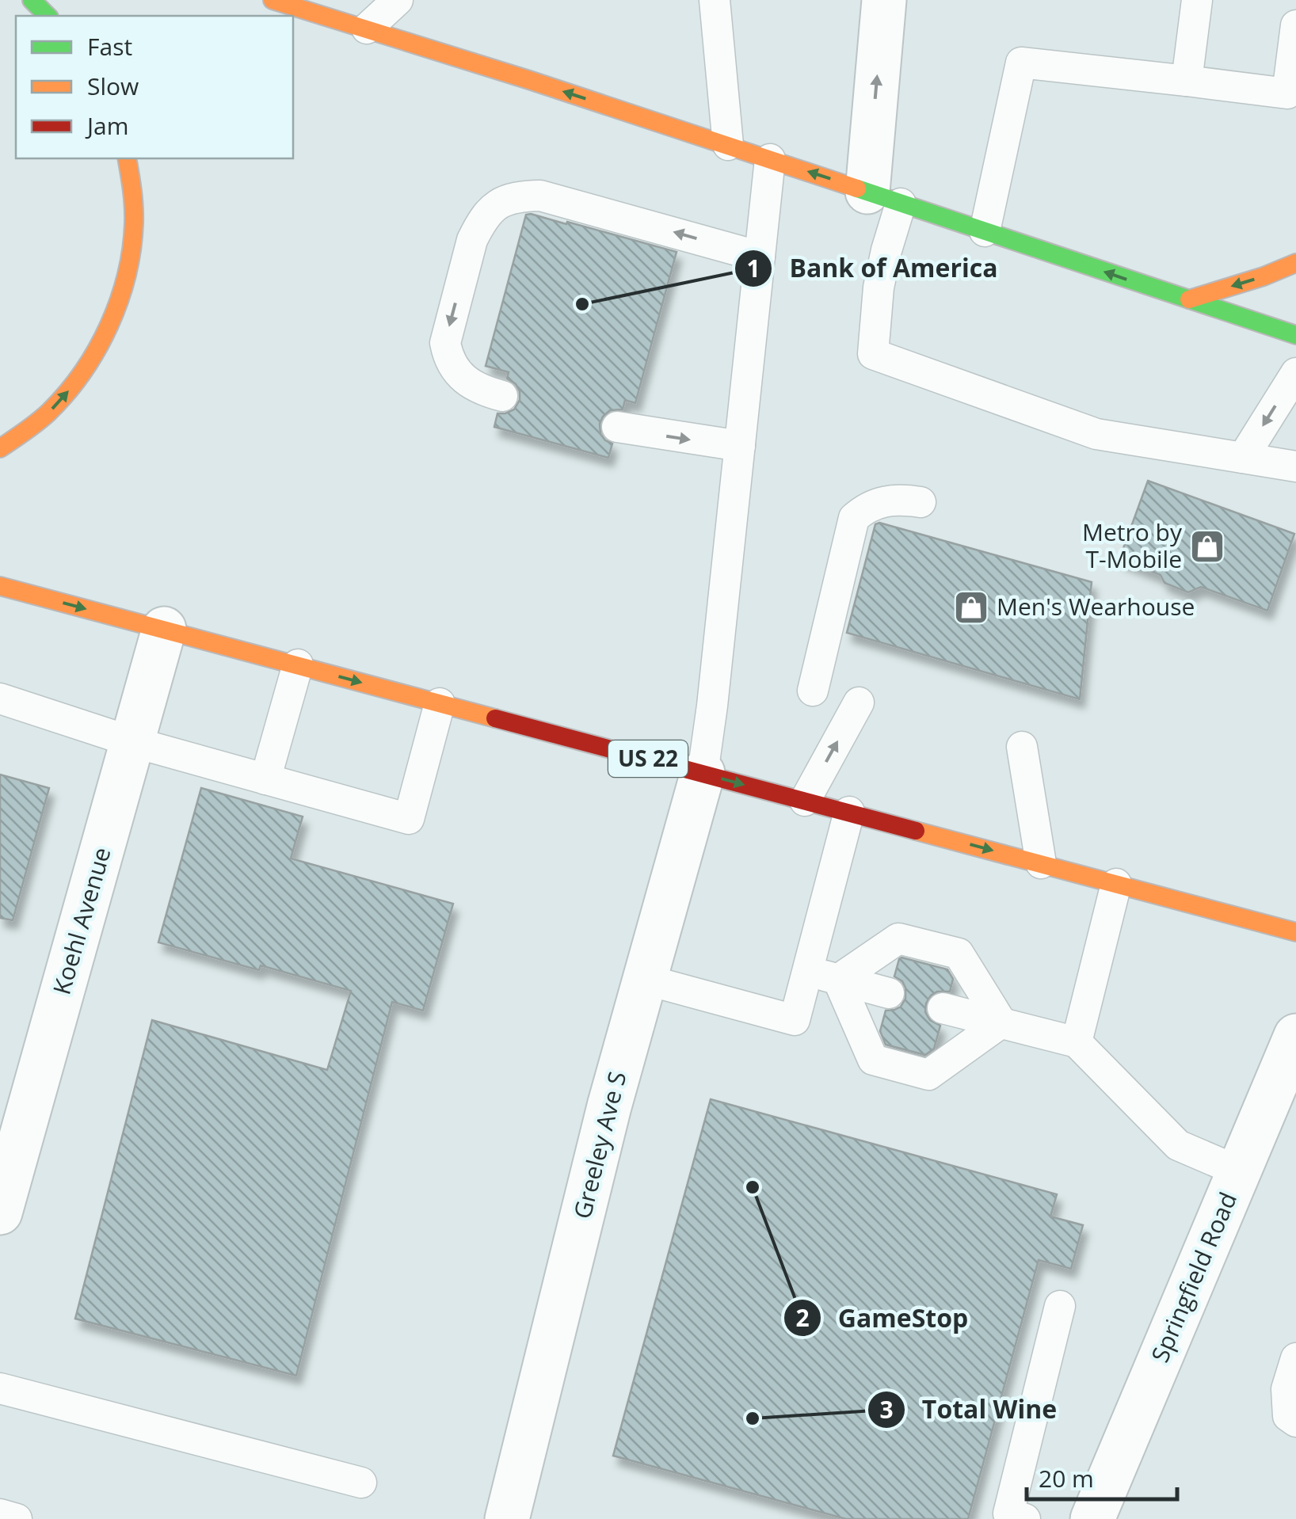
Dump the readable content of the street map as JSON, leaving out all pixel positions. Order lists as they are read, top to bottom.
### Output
{
  "streets": {
    "highway": ["US 22"],
    "street": ["Koehl Avenue", "Greeley Ave S", "Springfield Road"]
  },
  "crossings": [
    ["US 22", "Koehl Avenue"],
    ["US 22", "Greeley Ave S"]
  ],
  "places": {
    "other": ["Bank of America", "GameStop", "Total Wine"],
    "shop": ["Metro by T-Mobile", "Men's Wearhouse"]
  },
  "legend": ["Fast", "Slow", "Jam"],
  "scale_bar": "20 m"
}
